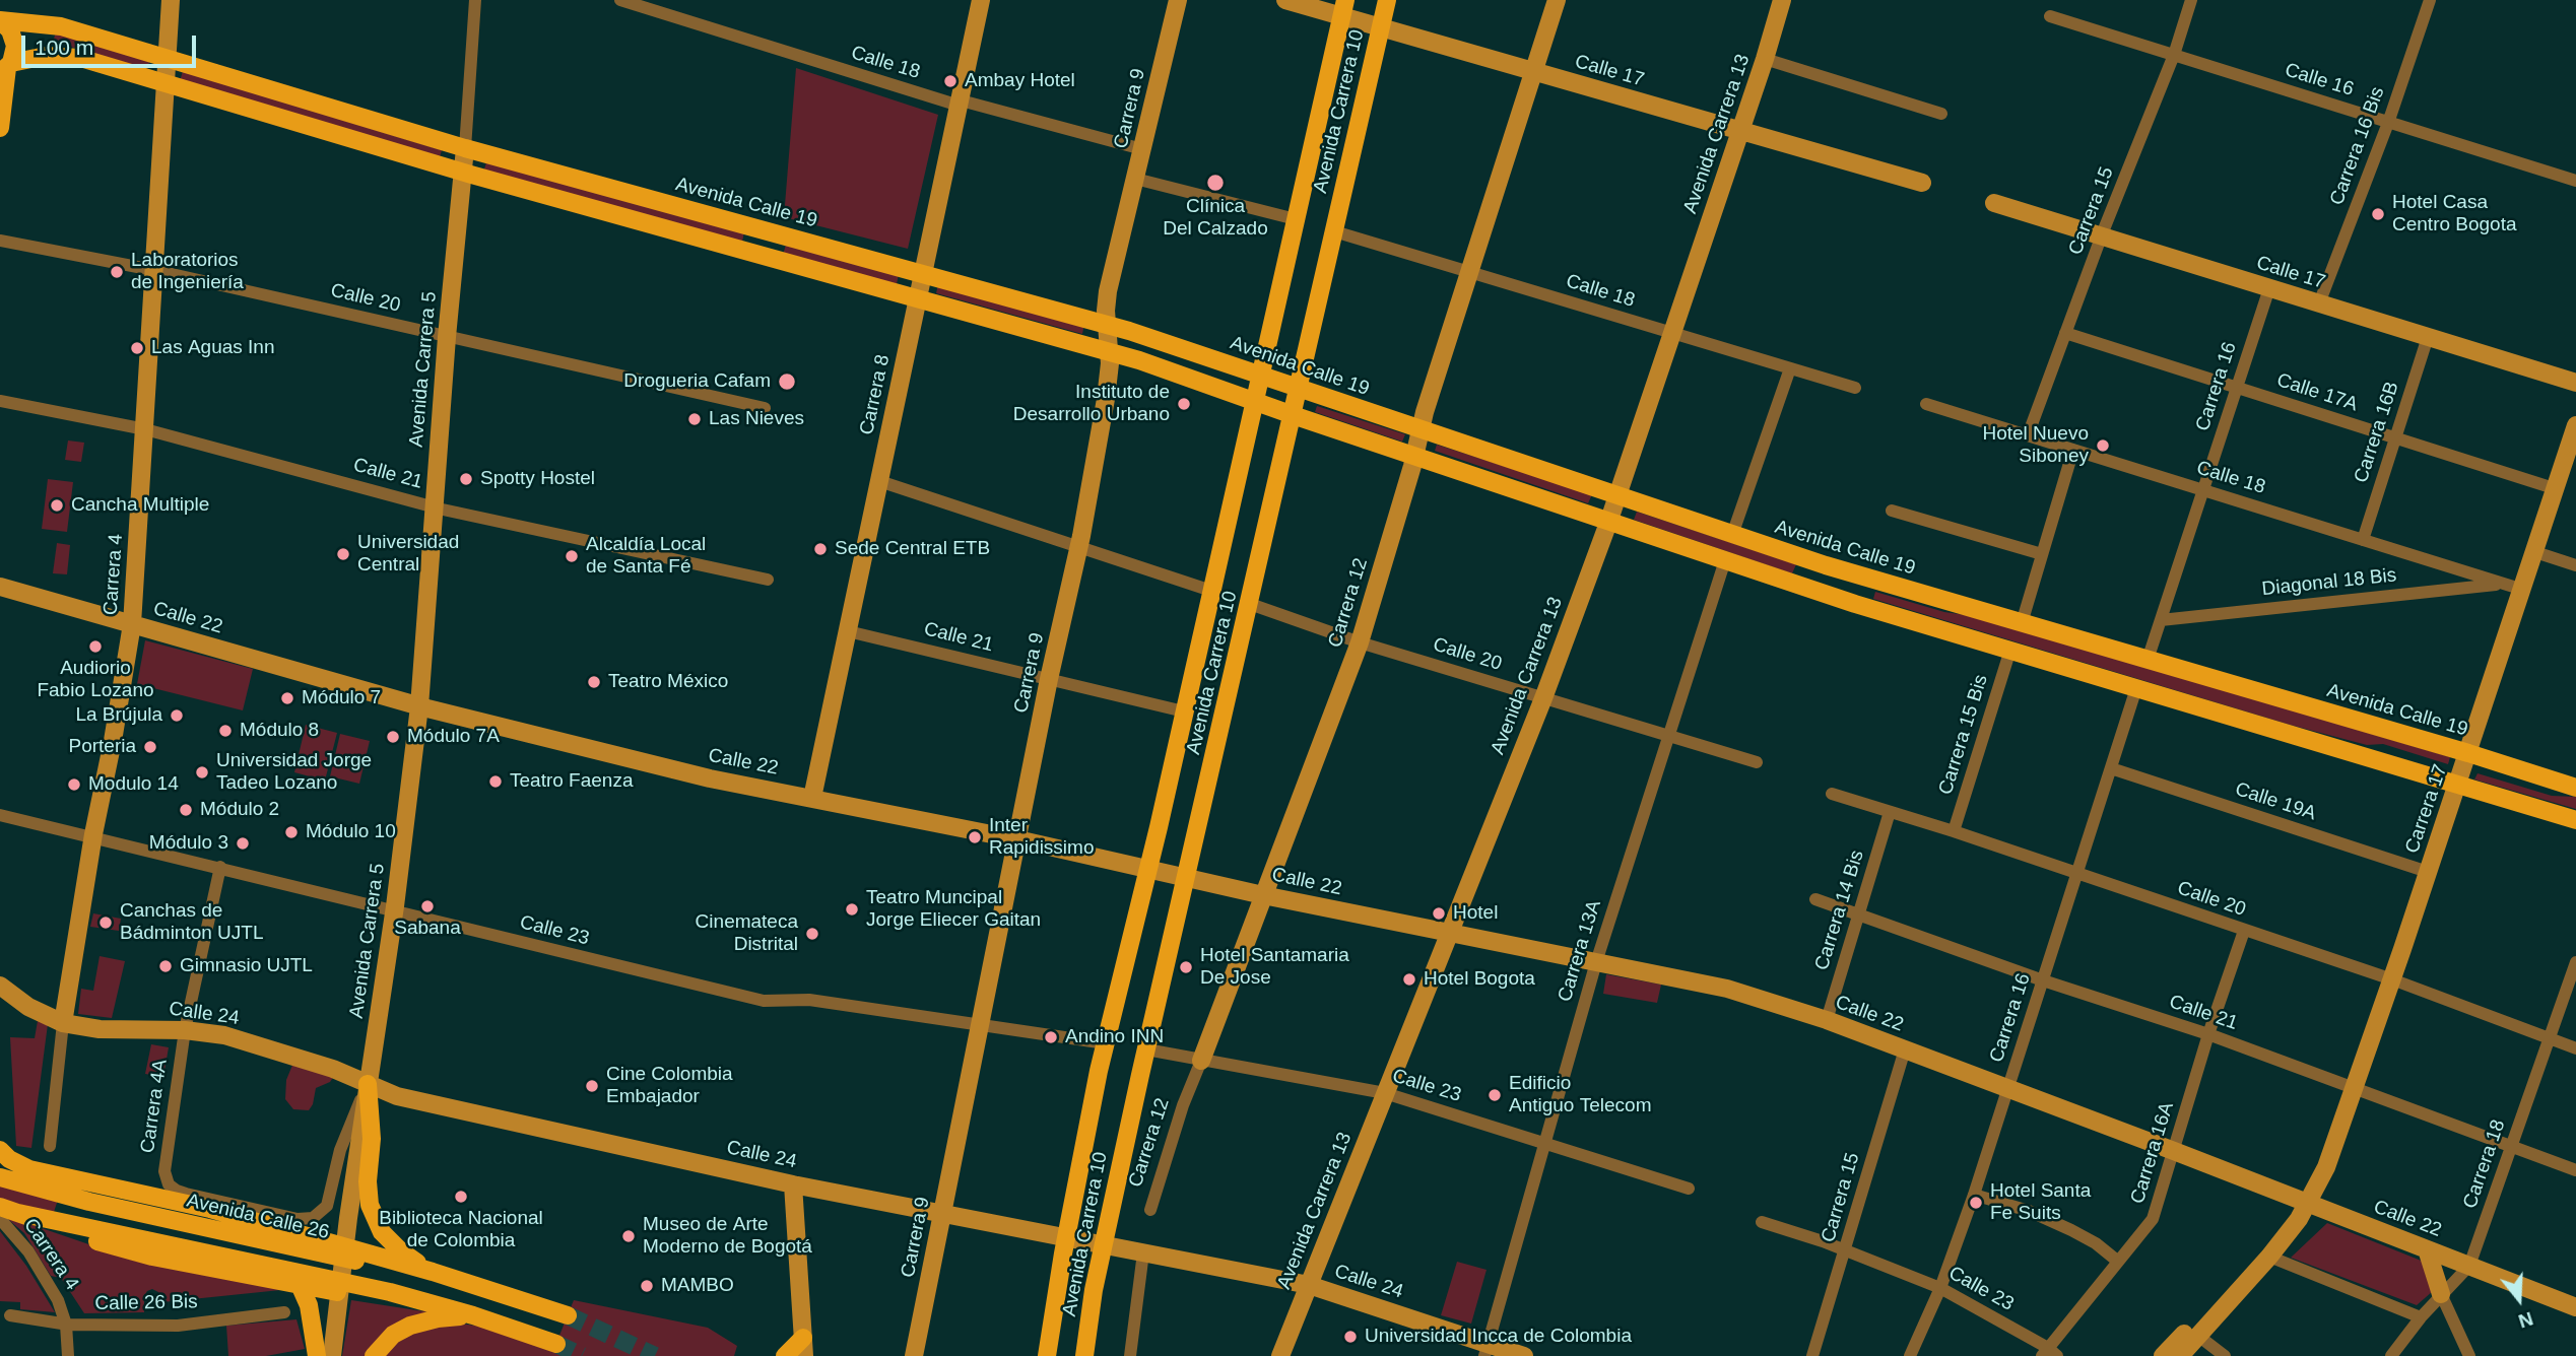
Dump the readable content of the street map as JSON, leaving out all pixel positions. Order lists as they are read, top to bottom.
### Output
{
  "streets": {
    "main road": ["Avenida Carrera 10", "Avenida Calle 19", "Avenida Calle 26"],
    "street": [
      "Calle 18",
      "Calle 17",
      "Calle 16",
      "Carrera 9",
      "Avenida Carrera 13",
      "Carrera 16 Bis",
      "Carrera 15",
      "Calle 20",
      "Avenida Carrera 5",
      "Carrera 16",
      "Calle 17A",
      "Carrera 8",
      "Carrera 16B",
      "Calle 21",
      "Carrera 4",
      "Diagonal 18 Bis",
      "Carrera 12",
      "Calle 22",
      "Carrera 15 Bis",
      "Calle 19A",
      "Carrera 17",
      "Carrera 14 Bis",
      "Calle 23",
      "Carrera 13A",
      "Calle 24",
      "Carrera 4A",
      "Carrera 16A",
      "Carrera 18",
      "Calle 26 Bis"
    ]
  },
  "crossings": [
    ["Calle 18", "Carrera 9"],
    ["Calle 18", "Avenida Carrera 10"],
    ["Calle 18", "Avenida Carrera 13"],
    ["Calle 18", "Carrera 15"],
    ["Calle 18", "Carrera 16"],
    ["Calle 18", "Carrera 8"],
    ["Calle 18", "Carrera 16B"],
    ["Calle 18", "Diagonal 18 Bis"],
    ["Calle 18", "Carrera 12"],
    ["Calle 18", "Carrera 17"],
    ["Calle 17", "Avenida Carrera 10"],
    ["Calle 17", "Avenida Carrera 13"],
    ["Calle 17", "Carrera 16 Bis"],
    ["Calle 17", "Carrera 15"],
    ["Calle 17", "Carrera 16"],
    ["Calle 17", "Carrera 16B"],
    ["Calle 17", "Carrera 12"],
    ["Calle 16", "Carrera 16 Bis"],
    ["Calle 16", "Carrera 15"],
    ["Carrera 9", "Avenida Calle 19"],
    ["Carrera 9", "Calle 21"],
    ["Carrera 9", "Calle 22"],
    ["Carrera 9", "Calle 23"],
    ["Carrera 9", "Calle 24"],
    ["Avenida Carrera 10", "Avenida Calle 19"],
    ["Avenida Carrera 10", "Calle 20"],
    ["Avenida Carrera 10", "Calle 21"],
    ["Avenida Carrera 10", "Calle 22"],
    ["Avenida Carrera 10", "Calle 23"],
    ["Avenida Carrera 10", "Calle 24"],
    ["Avenida Carrera 13", "Avenida Calle 19"],
    ["Avenida Carrera 13", "Calle 20"],
    ["Avenida Carrera 13", "Calle 22"],
    ["Avenida Carrera 13", "Calle 23"],
    ["Avenida Carrera 13", "Calle 24"],
    ["Avenida Calle 19", "Avenida Carrera 5"],
    ["Avenida Calle 19", "Carrera 16"],
    ["Avenida Calle 19", "Carrera 8"],
    ["Avenida Calle 19", "Carrera 4"],
    ["Avenida Calle 19", "Carrera 12"],
    ["Avenida Calle 19", "Carrera 17"],
    ["Carrera 15", "Calle 17A"],
    ["Carrera 15", "Calle 22"],
    ["Carrera 15", "Calle 23"],
    ["Calle 20", "Avenida Carrera 5"],
    ["Calle 20", "Carrera 16"],
    ["Calle 20", "Carrera 4"],
    ["Calle 20", "Carrera 12"],
    ["Calle 20", "Carrera 15 Bis"],
    ["Calle 20", "Carrera 17"],
    ["Calle 20", "Carrera 14 Bis"],
    ["Calle 20", "Carrera 13A"],
    ["Calle 20", "Carrera 16A"],
    ["Calle 20", "Carrera 18"],
    ["Avenida Carrera 5", "Calle 21"],
    ["Avenida Carrera 5", "Calle 22"],
    ["Avenida Carrera 5", "Calle 23"],
    ["Avenida Carrera 5", "Calle 24"],
    ["Avenida Carrera 5", "Carrera 4A"],
    ["Carrera 16", "Calle 17A"],
    ["Carrera 16", "Calle 21"],
    ["Carrera 16", "Diagonal 18 Bis"],
    ["Carrera 16", "Calle 22"],
    ["Carrera 16", "Calle 19A"],
    ["Carrera 16", "Calle 23"],
    ["Calle 17A", "Carrera 16B"],
    ["Calle 17A", "Carrera 17"],
    ["Carrera 8", "Calle 21"],
    ["Carrera 8", "Calle 22"],
    ["Calle 21", "Carrera 4"],
    ["Calle 21", "Carrera 17"],
    ["Calle 21", "Carrera 14 Bis"],
    ["Calle 21", "Carrera 16A"],
    ["Calle 21", "Carrera 18"],
    ["Carrera 4", "Calle 22"],
    ["Carrera 4", "Calle 23"],
    ["Carrera 4", "Calle 24"],
    ["Carrera 4", "Calle 26 Bis"],
    ["Carrera 12", "Calle 22"],
    ["Carrera 12", "Calle 23"],
    ["Calle 22", "Carrera 17"],
    ["Calle 22", "Carrera 14 Bis"],
    ["Calle 22", "Carrera 13A"],
    ["Calle 22", "Carrera 16A"],
    ["Calle 22", "Carrera 18"],
    ["Calle 19A", "Carrera 17"],
    ["Calle 23", "Carrera 13A"],
    ["Calle 23", "Carrera 4A"],
    ["Calle 23", "Carrera 16A"],
    ["Carrera 13A", "Calle 24"],
    ["Calle 24", "Carrera 4A"]
  ],
  "places": [
    "Ambay Hotel",
    "Clínica Del Calzado",
    "Hotel Casa Centro Bogota",
    "Laboratorios de Ingeniería",
    "Las Aguas Inn",
    "Drogueria Cafam",
    "Instituto de Desarrollo Urbano",
    "Las Nieves",
    "Hotel Nuevo Siboney",
    "Spotty Hostel",
    "Cancha Multiple",
    "Sede Central ETB",
    "Universidad Central",
    "Alcaldía Local de Santa Fé",
    "Audiorio Fabio Lozano",
    "Teatro México",
    "Módulo 7",
    "La Brújula",
    "Módulo 8",
    "Módulo 7A",
    "Porteria",
    "Universidad Jorge Tadeo Lozano",
    "Teatro Faenza",
    "Modulo 14",
    "Módulo 2",
    "Módulo 10",
    "Inter Rapidissimo",
    "Módulo 3",
    "Sabana",
    "Teatro Muncipal Jorge Eliecer Gaitan",
    "Hotel",
    "Canchas de Bádminton UJTL",
    "Cinemateca Distrital",
    "Gimnasio UJTL",
    "Hotel Santamaria De Jose",
    "Hotel Bogota",
    "Andino INN",
    "Cine Colombia Embajador",
    "Edificio Antiguo Telecom",
    "Biblioteca Nacional de Colombia",
    "Hotel Santa Fe Suits",
    "Museo de Arte Moderno de Bogotá",
    "MAMBO",
    "Universidad Incca de Colombia"
  ],
  "scale_bar": "100 m",
  "north": "bottom"
}
